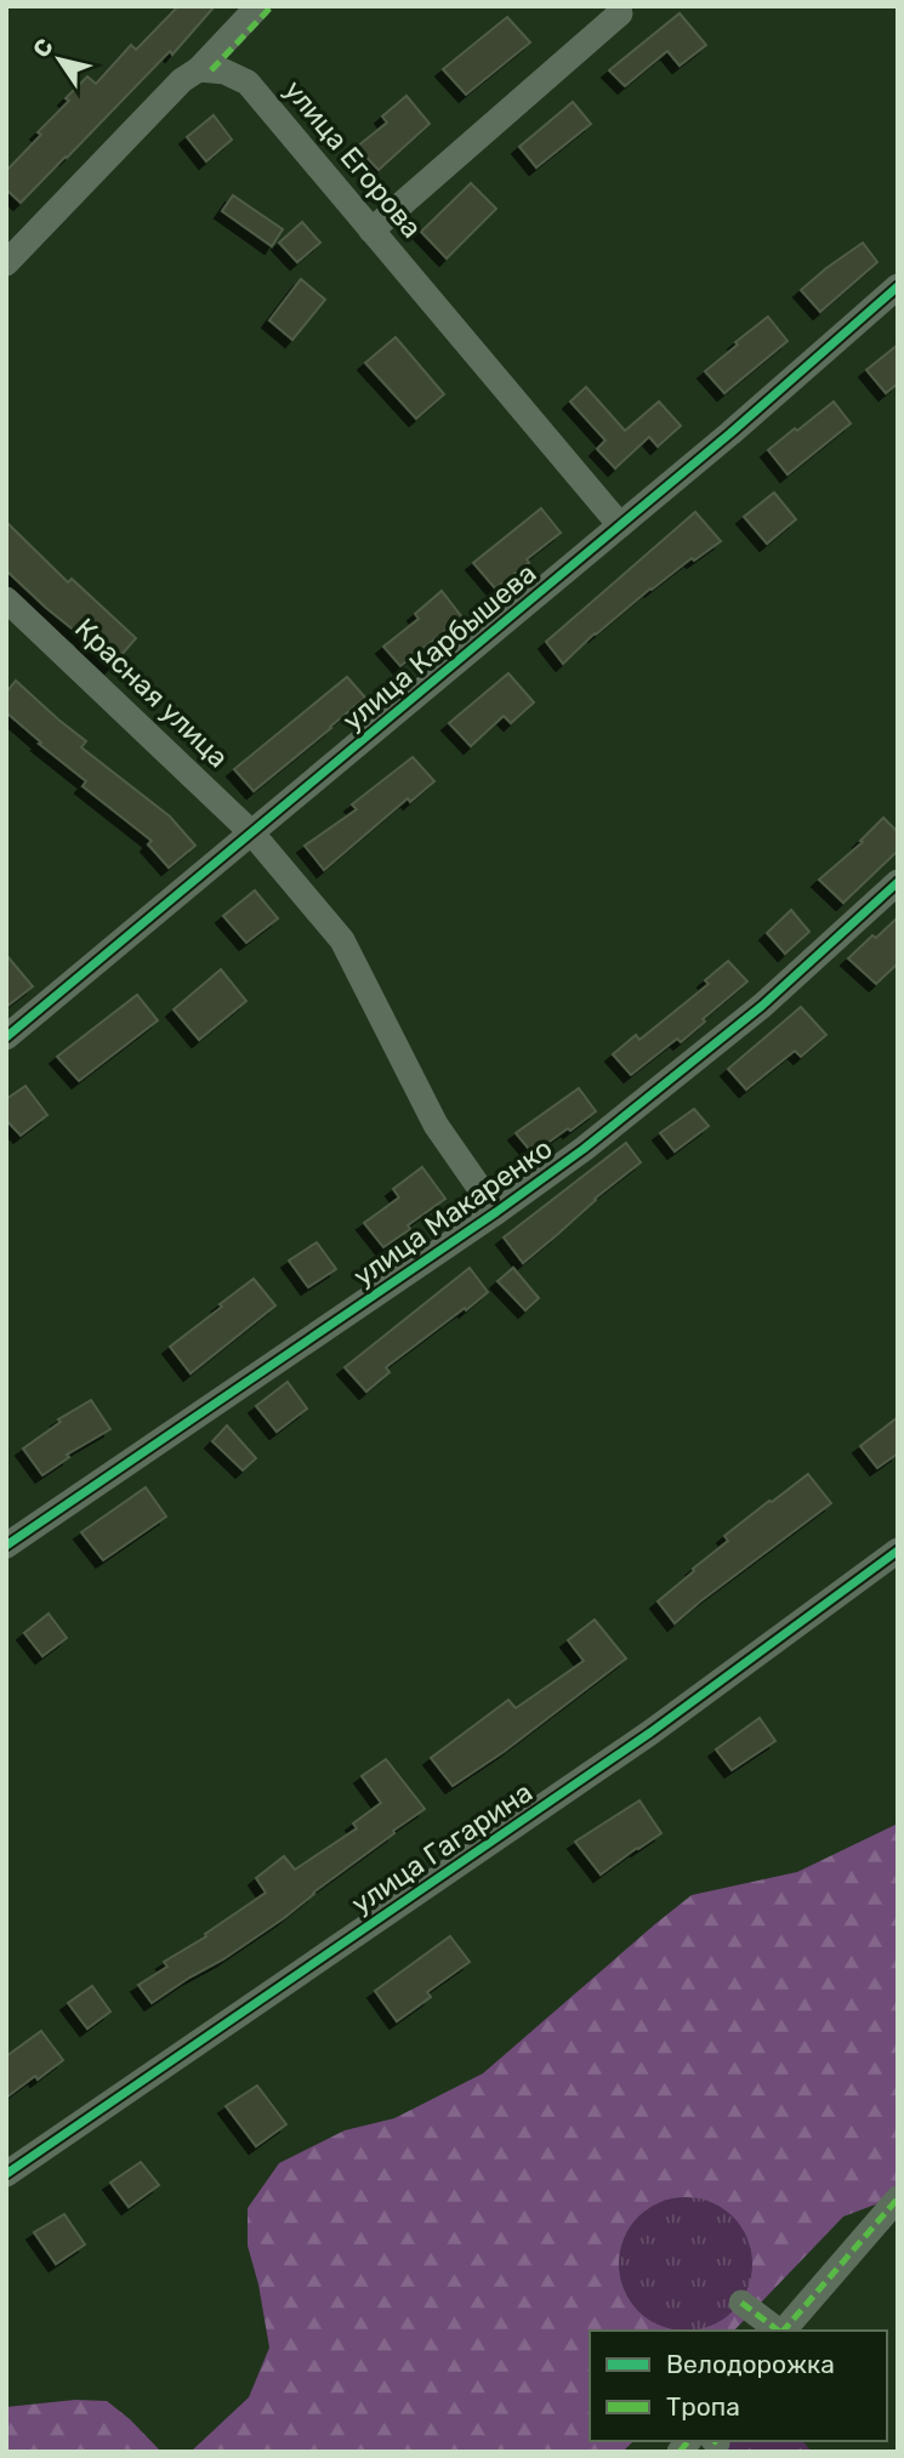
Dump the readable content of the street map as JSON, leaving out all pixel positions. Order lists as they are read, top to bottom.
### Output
{
  "streets": {
    "street": [
      "улица Егорова",
      "улица Карбышева",
      "Красная улица",
      "улица Макаренко",
      "улица Гагарина"
    ]
  },
  "crossings": [
    ["улица Егорова", "улица Карбышева"],
    ["улица Карбышева", "Красная улица"],
    ["Красная улица", "улица Макаренко"]
  ],
  "legend": ["Велодорожка", "Тропа"],
  "north": "top left"
}
